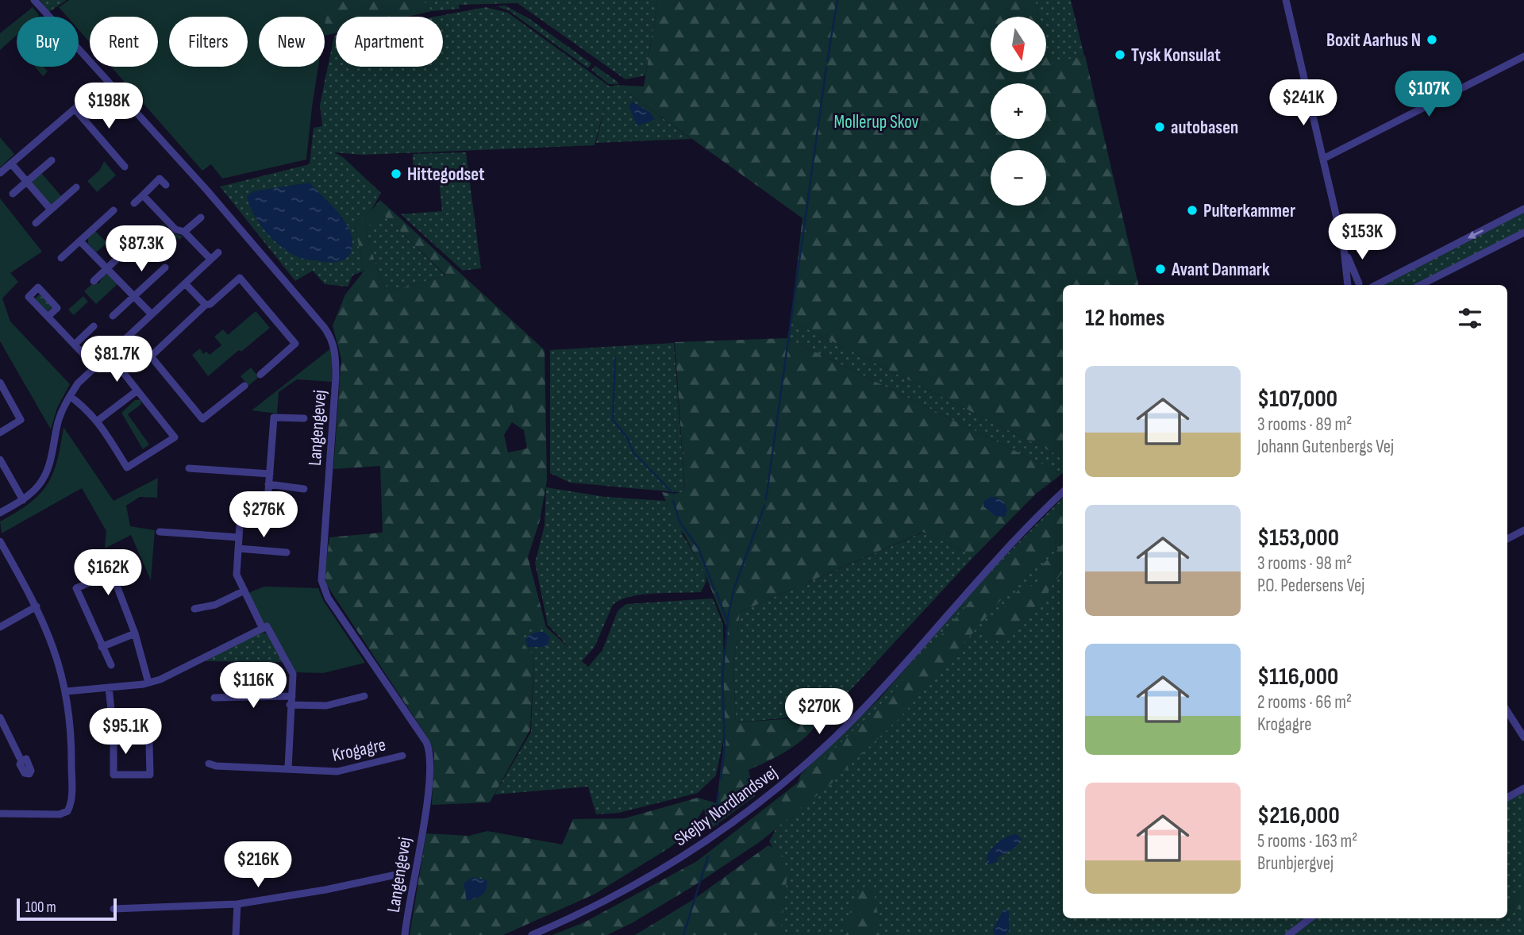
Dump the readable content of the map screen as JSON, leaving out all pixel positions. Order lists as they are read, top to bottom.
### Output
{
  "streets": {
    "street": ["Langengevej", "Krogagre", "Skejby Nordlandsvej"]
  },
  "parks": ["Mollerup Skov"],
  "places": [
    "Boxit Aarhus N",
    "Tysk Konsulat",
    "autobasen",
    "Hittegodset",
    "Pulterkammer",
    "Avant Danmark"
  ],
  "scale_bar": "100 m",
  "north": "bottom",
  "page": {
    "map_buttons": ["+", "−"],
    "chip": [
      "Buy",
      "Rent",
      "Filters",
      "New",
      "Apartment"
    ],
    "price": [
      "$107K",
      "$241K",
      "$198K",
      "$153K",
      "$87.3K",
      "$81.7K",
      "$276K",
      "$162K",
      "$116K",
      "$270K",
      "$95.1K",
      "$216K"
    ],
    "heading": "12 homes",
    "list": [
      {
        "name": "$107,000",
        "note": "3 rooms · 89 m² · Johann Gutenbergs Vej"
      },
      {
        "name": "$153,000",
        "note": "3 rooms · 98 m² · P.O. Pedersens Vej"
      },
      {
        "name": "$116,000",
        "note": "2 rooms · 66 m² · Krogagre"
      },
      {
        "name": "$216,000",
        "note": "5 rooms · 163 m² · Brunbjergvej"
      }
    ],
    "scale": "100 m"
  }
}
